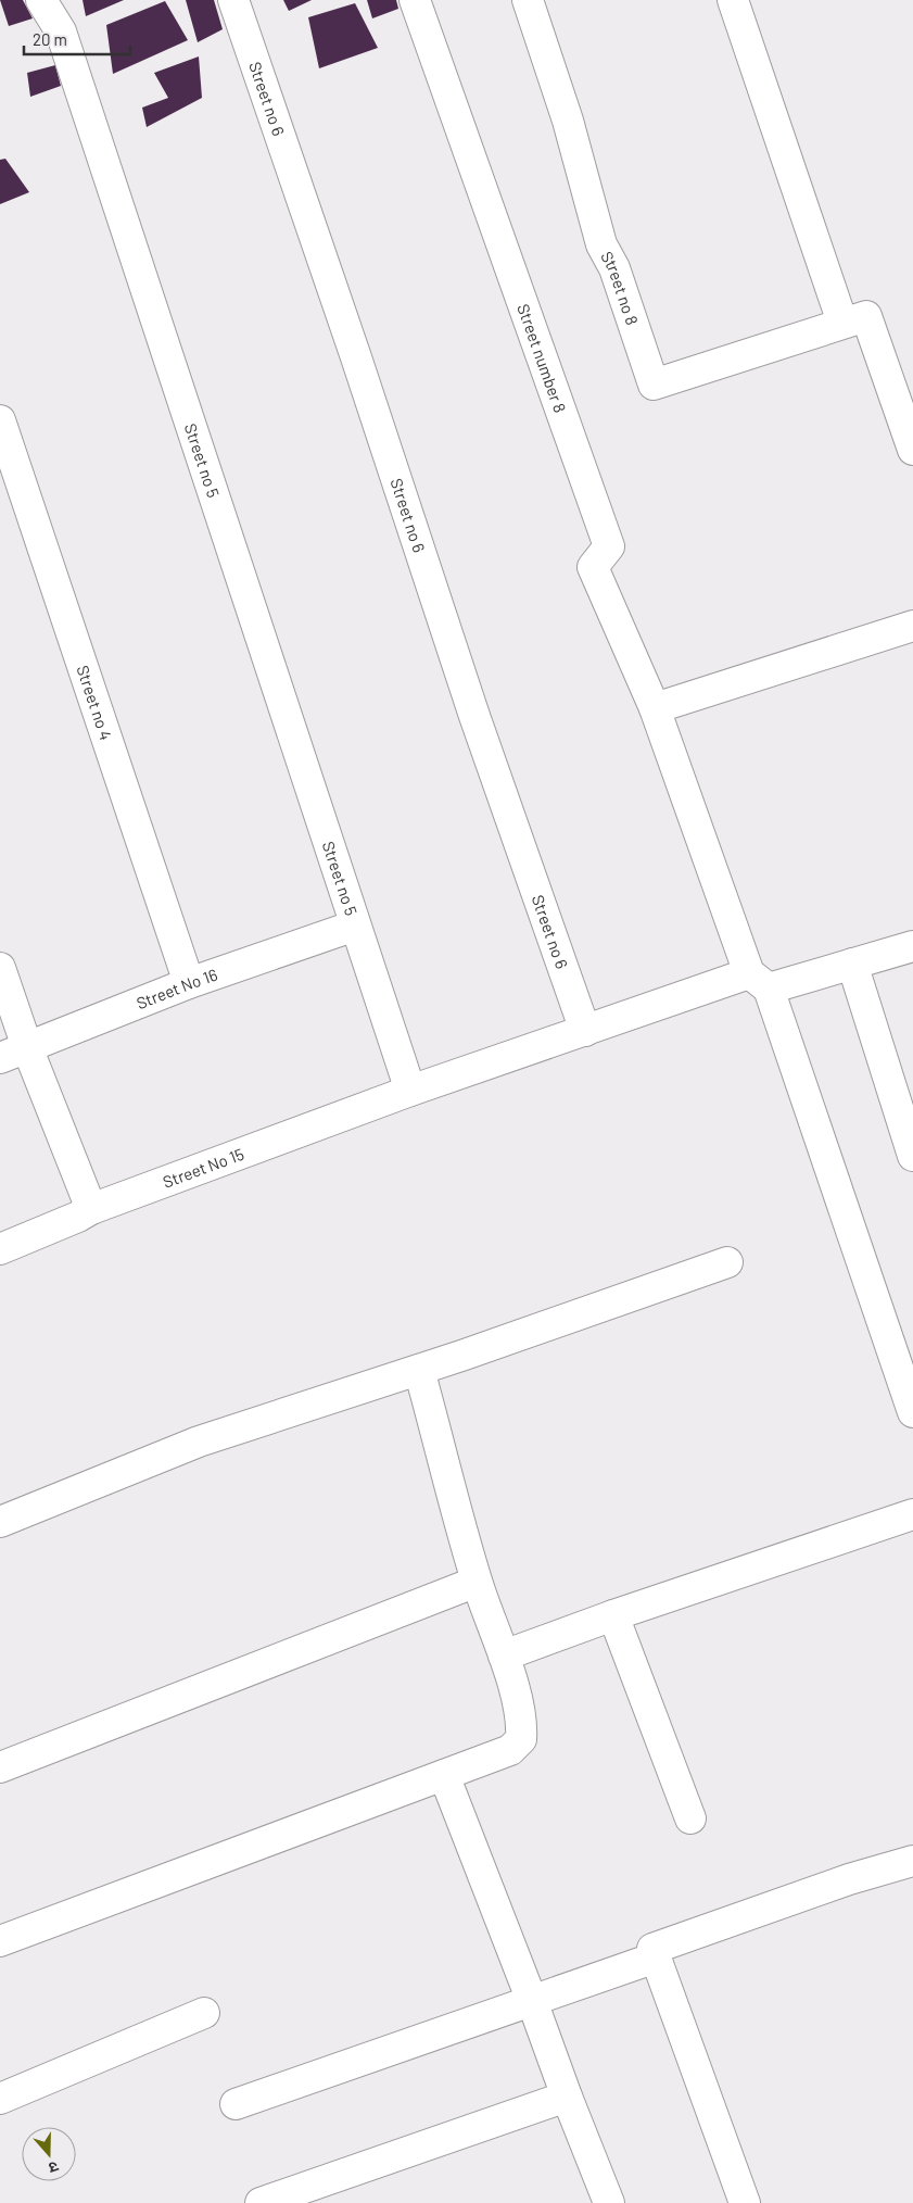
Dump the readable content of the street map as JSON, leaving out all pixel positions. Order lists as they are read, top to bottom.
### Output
{
  "streets": {
    "street": [
      "Street no 6",
      "Street no 8",
      "Street number 8",
      "Street no 5",
      "Street no 4",
      "Street No 16",
      "Street No 15"
    ]
  },
  "crossings": [
    ["Street no 6", "Street No 15"],
    ["Street no 5", "Street No 16"],
    ["Street no 5", "Street No 15"],
    ["Street no 4", "Street No 16"]
  ],
  "scale_bar": "20 m",
  "north": "bottom"
}
